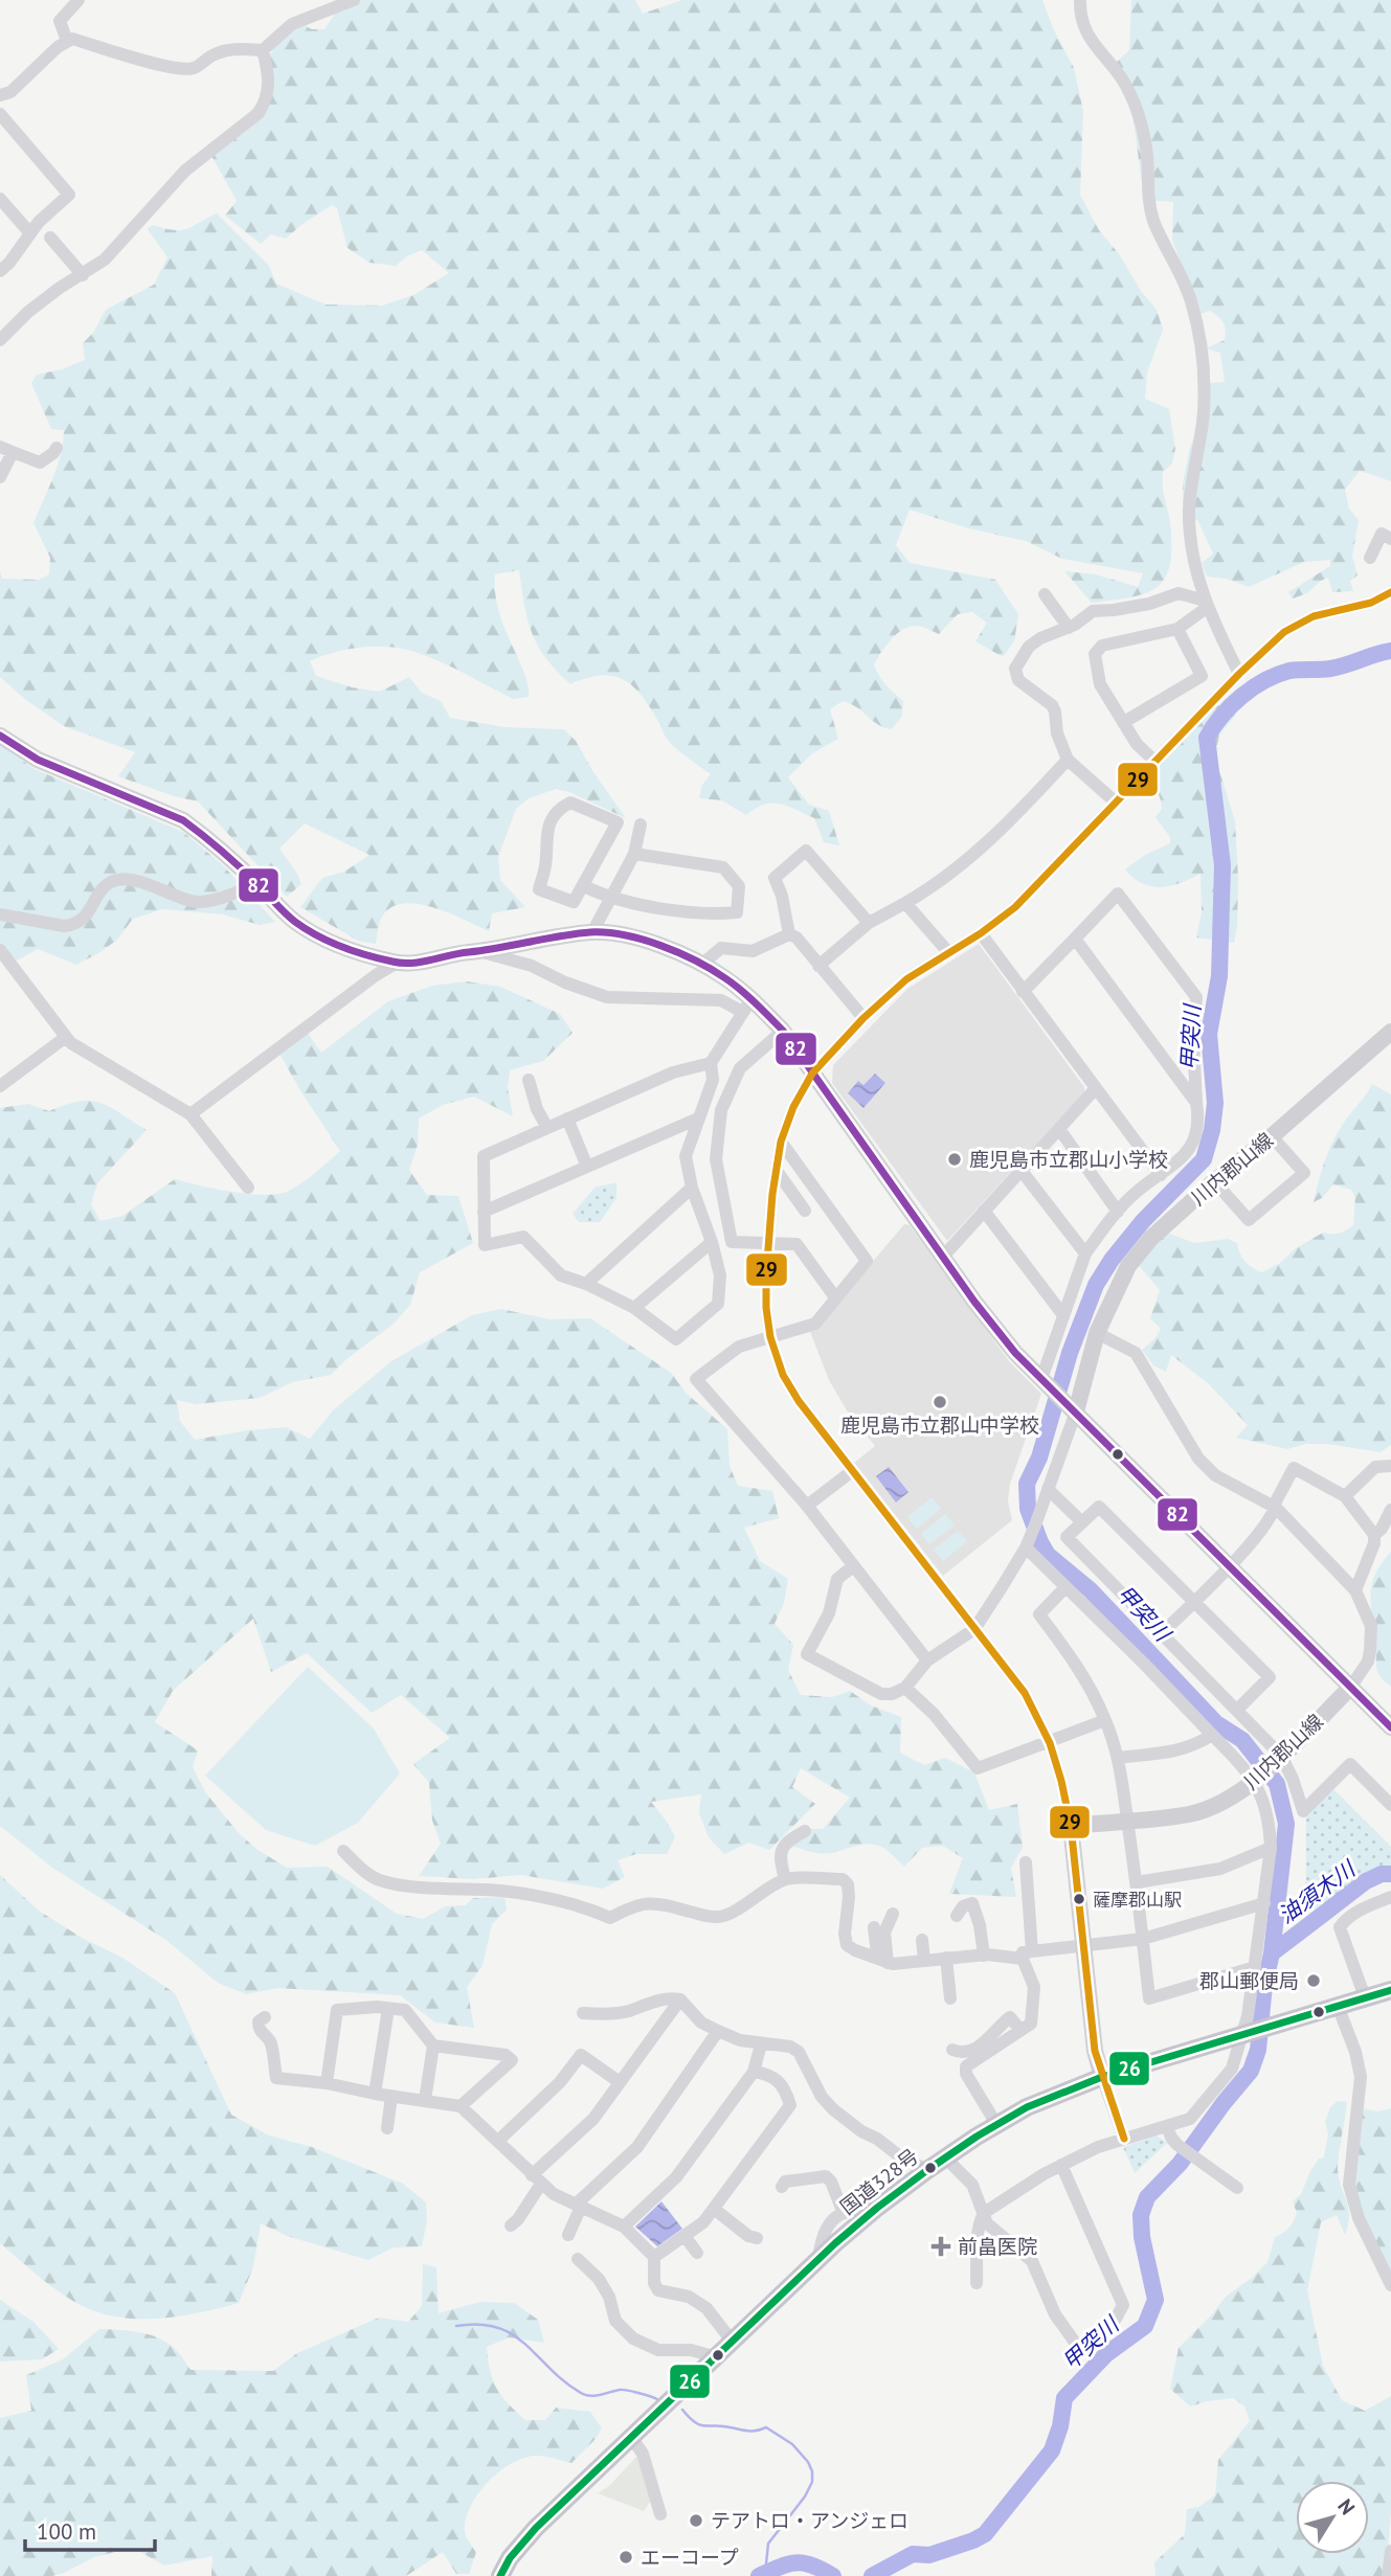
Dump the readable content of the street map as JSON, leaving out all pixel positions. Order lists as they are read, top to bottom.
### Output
{
  "streets": {
    "highway": ["国道328号"],
    "main road": ["川内郡山線"]
  },
  "water": ["甲突川", "油須木川"],
  "places": {
    "other": [
      "鹿児島市立郡山小学校",
      "鹿児島市立郡山中学校",
      "薩摩郡山駅",
      "郡山郵便局",
      "テアトロ・アンジェロ",
      "エーコープ"
    ],
    "health": ["前畠医院"]
  },
  "lines": ["transit line 29", "transit line 82", "transit line 26"],
  "scale_bar": "100 m",
  "north": "top right"
}
